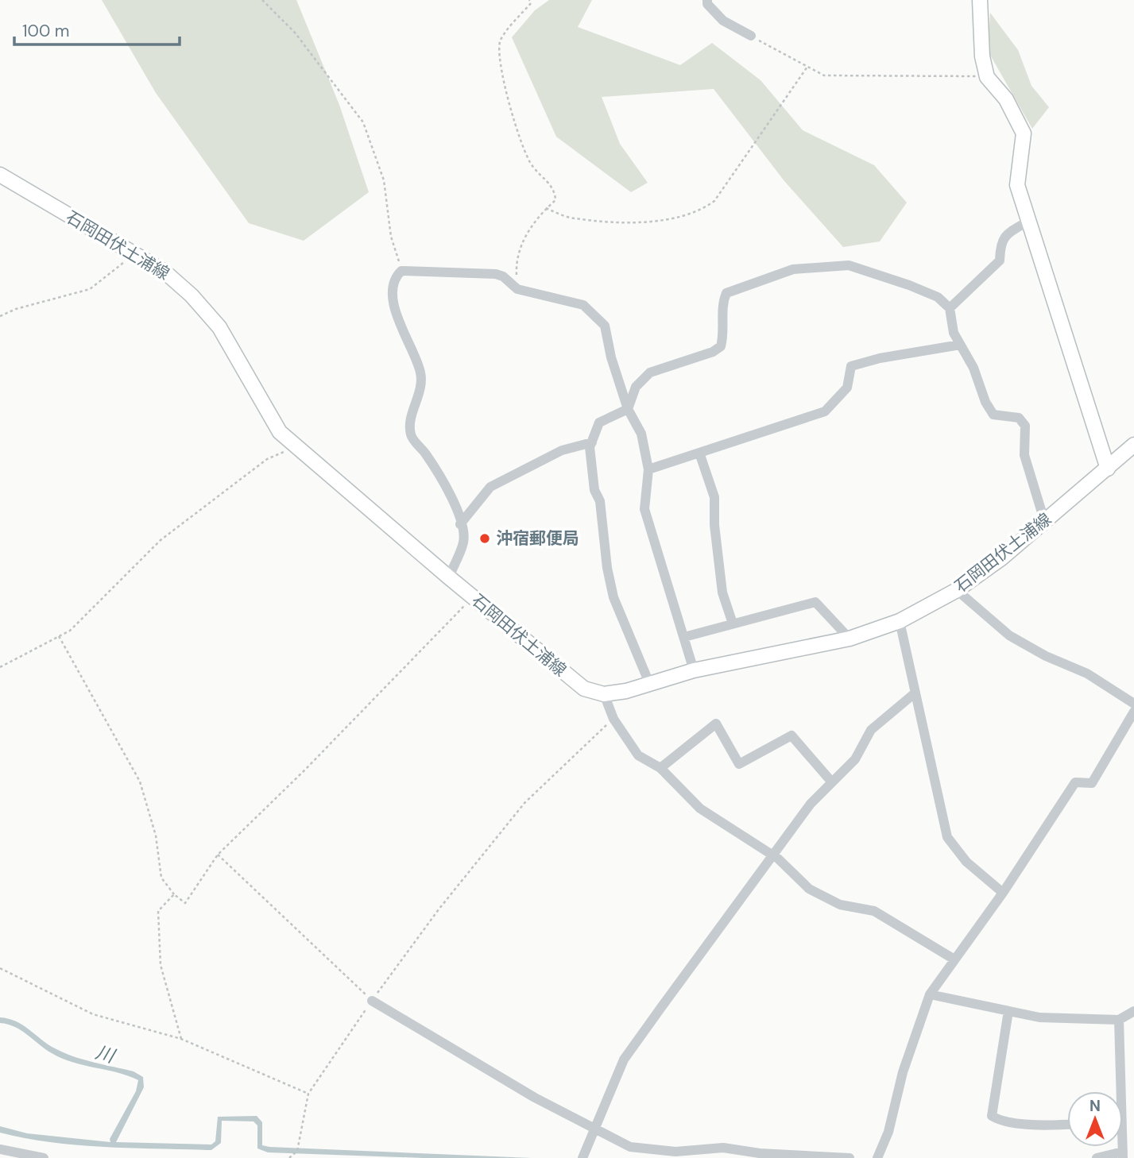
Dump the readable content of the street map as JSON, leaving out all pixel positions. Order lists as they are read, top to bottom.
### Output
{
  "streets": {
    "main road": ["石岡田伏土浦線"]
  },
  "water": ["川"],
  "places": ["沖宿郵便局"],
  "scale_bar": "100 m",
  "north": "top"
}
